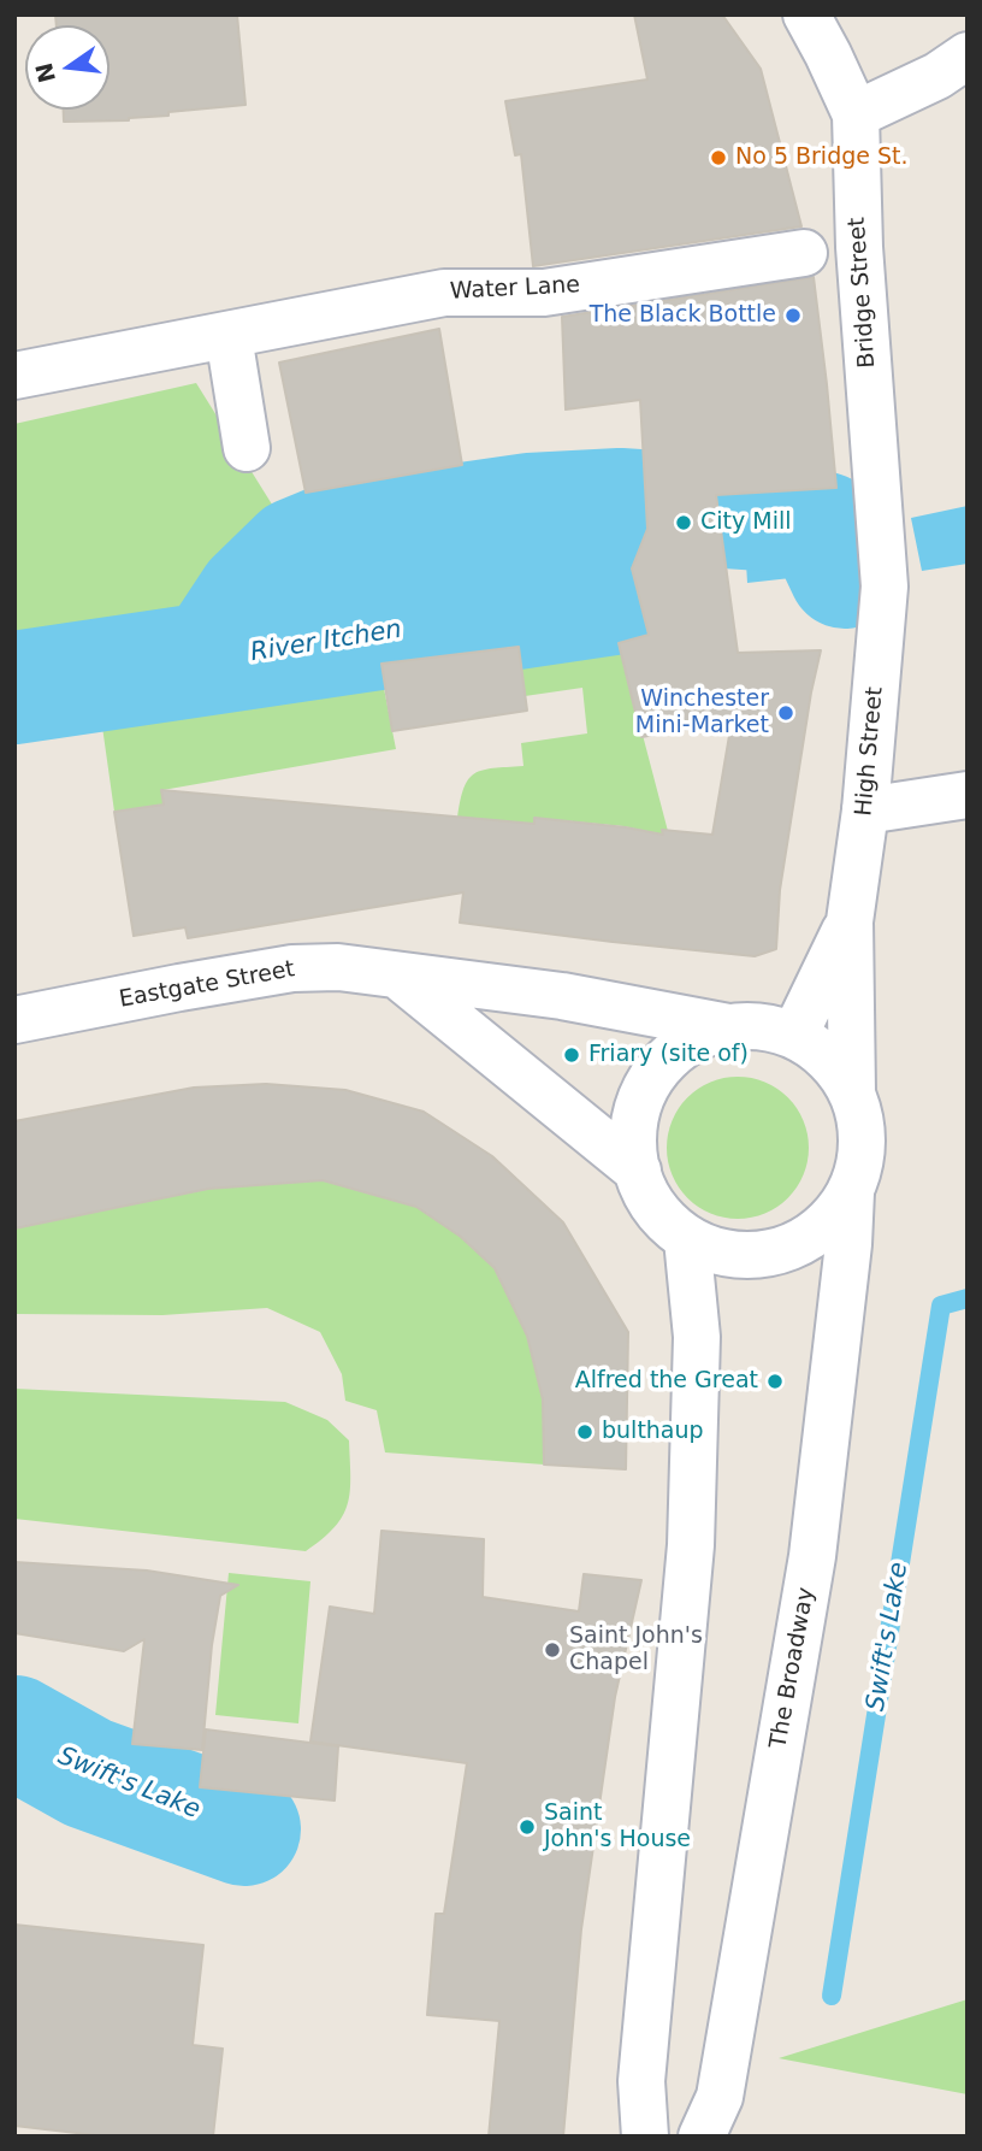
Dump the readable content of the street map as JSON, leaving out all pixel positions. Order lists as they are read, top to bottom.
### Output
{
  "streets": {
    "main road": [
      "Water Lane",
      "Bridge Street",
      "High Street",
      "Eastgate Street",
      "The Broadway"
    ]
  },
  "crossings": [
    ["Bridge Street", "High Street"],
    ["High Street", "Eastgate Street"],
    ["High Street", "The Broadway"],
    ["Eastgate Street", "The Broadway"]
  ],
  "water": ["River Itchen", "Swift's Lake"],
  "places": [
    "No 5 Bridge St.",
    "The Black Bottle",
    "City Mill",
    "Winchester Mini-Market",
    "Friary (site of)",
    "Alfred the Great",
    "bulthaup",
    "Saint John's Chapel",
    "Saint John's House"
  ],
  "north": "left"
}
